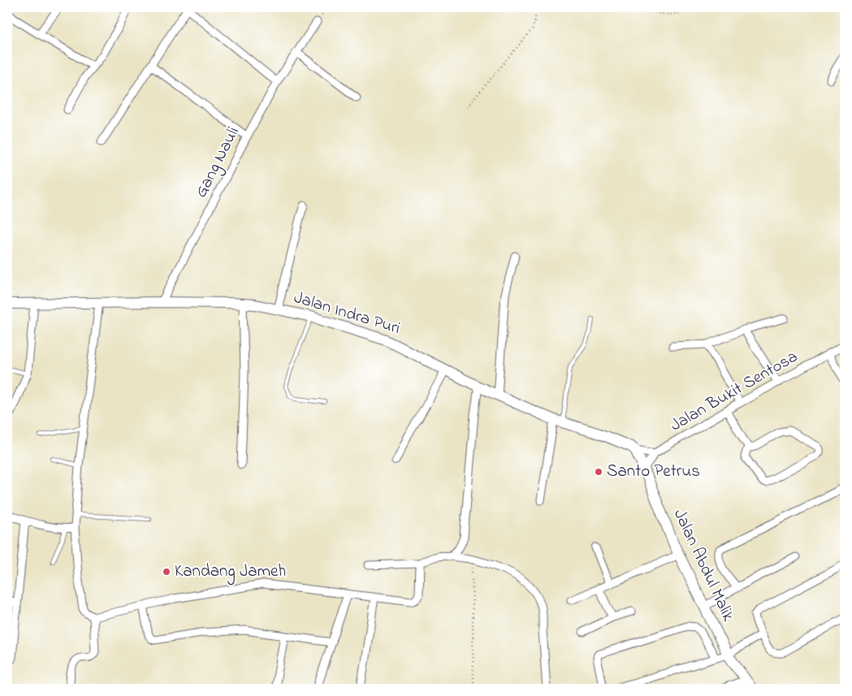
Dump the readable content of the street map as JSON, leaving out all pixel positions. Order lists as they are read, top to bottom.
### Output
{
  "streets": {
    "street": [
      "Gang Nauli",
      "Jalan Indra Puri",
      "Jalan Bukit Sentosa",
      "Jalan Abdul Malik"
    ]
  },
  "crossings": [
    ["Gang Nauli", "Jalan Indra Puri"],
    ["Jalan Indra Puri", "Jalan Bukit Sentosa"],
    ["Jalan Indra Puri", "Jalan Abdul Malik"],
    ["Jalan Bukit Sentosa", "Jalan Abdul Malik"]
  ],
  "places": ["Santo Petrus", "Kandang Jameh"]
}
